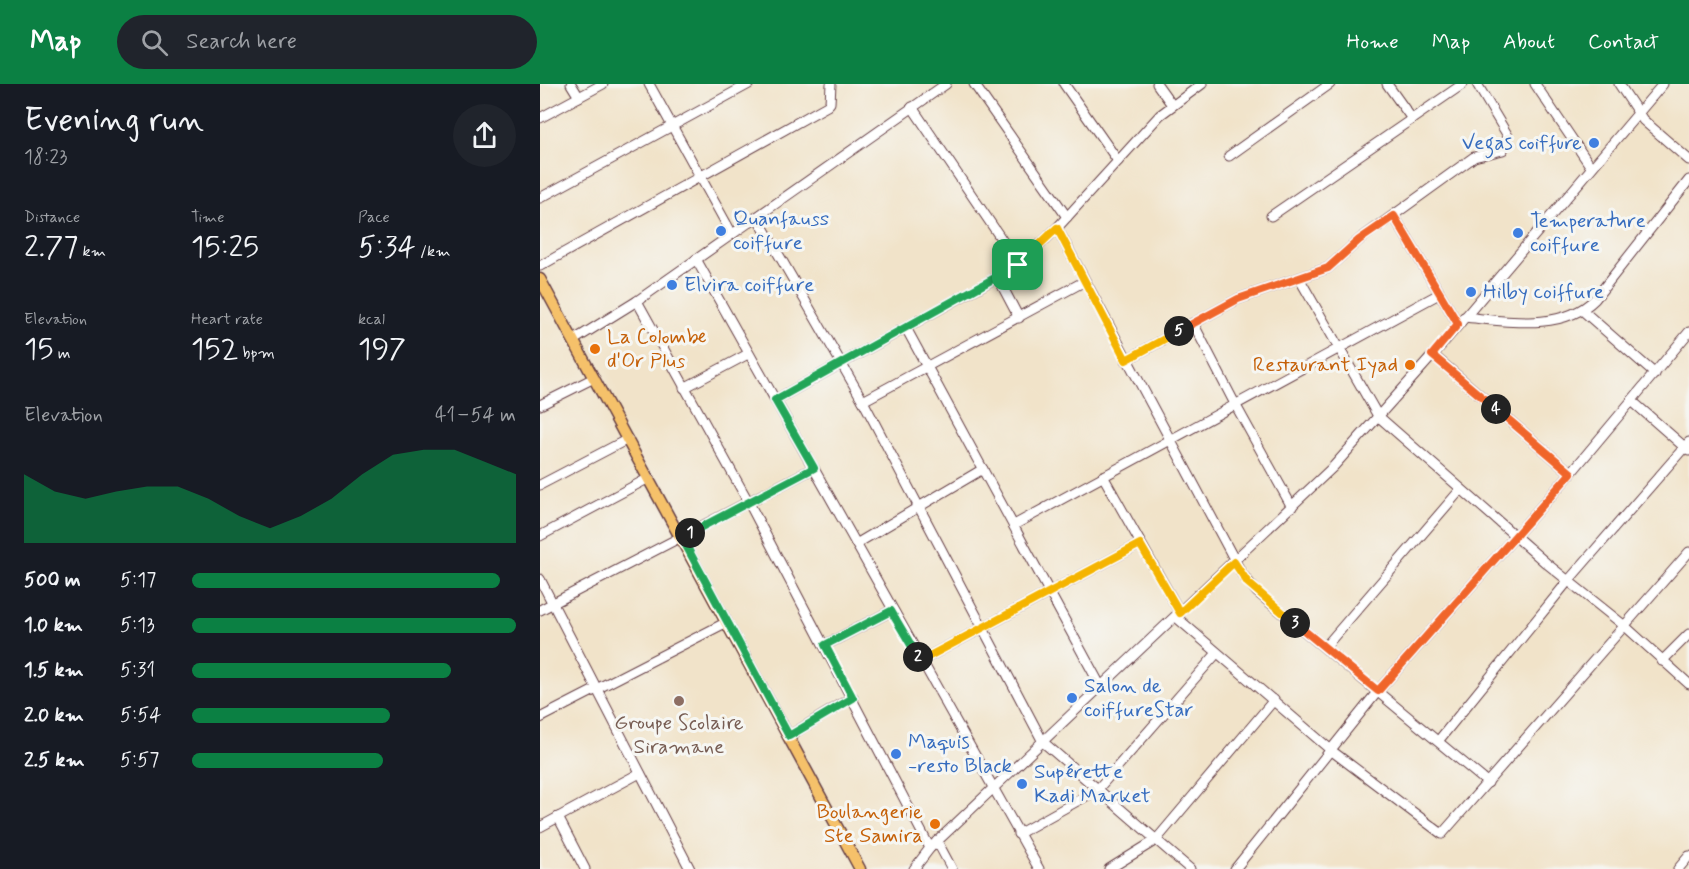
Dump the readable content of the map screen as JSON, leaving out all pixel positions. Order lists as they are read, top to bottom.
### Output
{
  "places": [
    "Vegas coiffure",
    "Quanfauss coiffure",
    "Temperature coiffure",
    "Elvira coiffure",
    "Hilby coiffure",
    "La Colombe d'Or Plus",
    "Restaurant Iyad",
    "Salon de coiffureStar",
    "Groupe Scolaire Siramane",
    "Maquis -resto Black",
    "Supérette Kadi Market",
    "Boulangerie Ste Samira"
  ],
  "page": {
    "header": "Map",
    "search": "Search here",
    "nav": [
      "Home",
      "Map",
      "About",
      "Contact"
    ],
    "heading": ["Evening run", "18:23"],
    "stats": [
      ["Distance", "2.77 km"],
      ["Time", "15:25"],
      ["Pace", "5:34 /km"],
      ["Elevation", "15 m"],
      ["Heart rate", "152 bpm"],
      ["kcal", "197"]
    ],
    "pins": [
      "5",
      "4",
      "1",
      "3",
      "2"
    ],
    "chart": ["Elevation", "41–54 m"],
    "list": [
      {
        "name": "500 m",
        "note": "5:17"
      },
      {
        "name": "1.0 km",
        "note": "5:13"
      },
      {
        "name": "1.5 km",
        "note": "5:31"
      },
      {
        "name": "2.0 km",
        "note": "5:54"
      },
      {
        "name": "2.5 km",
        "note": "5:57"
      }
    ]
  }
}
